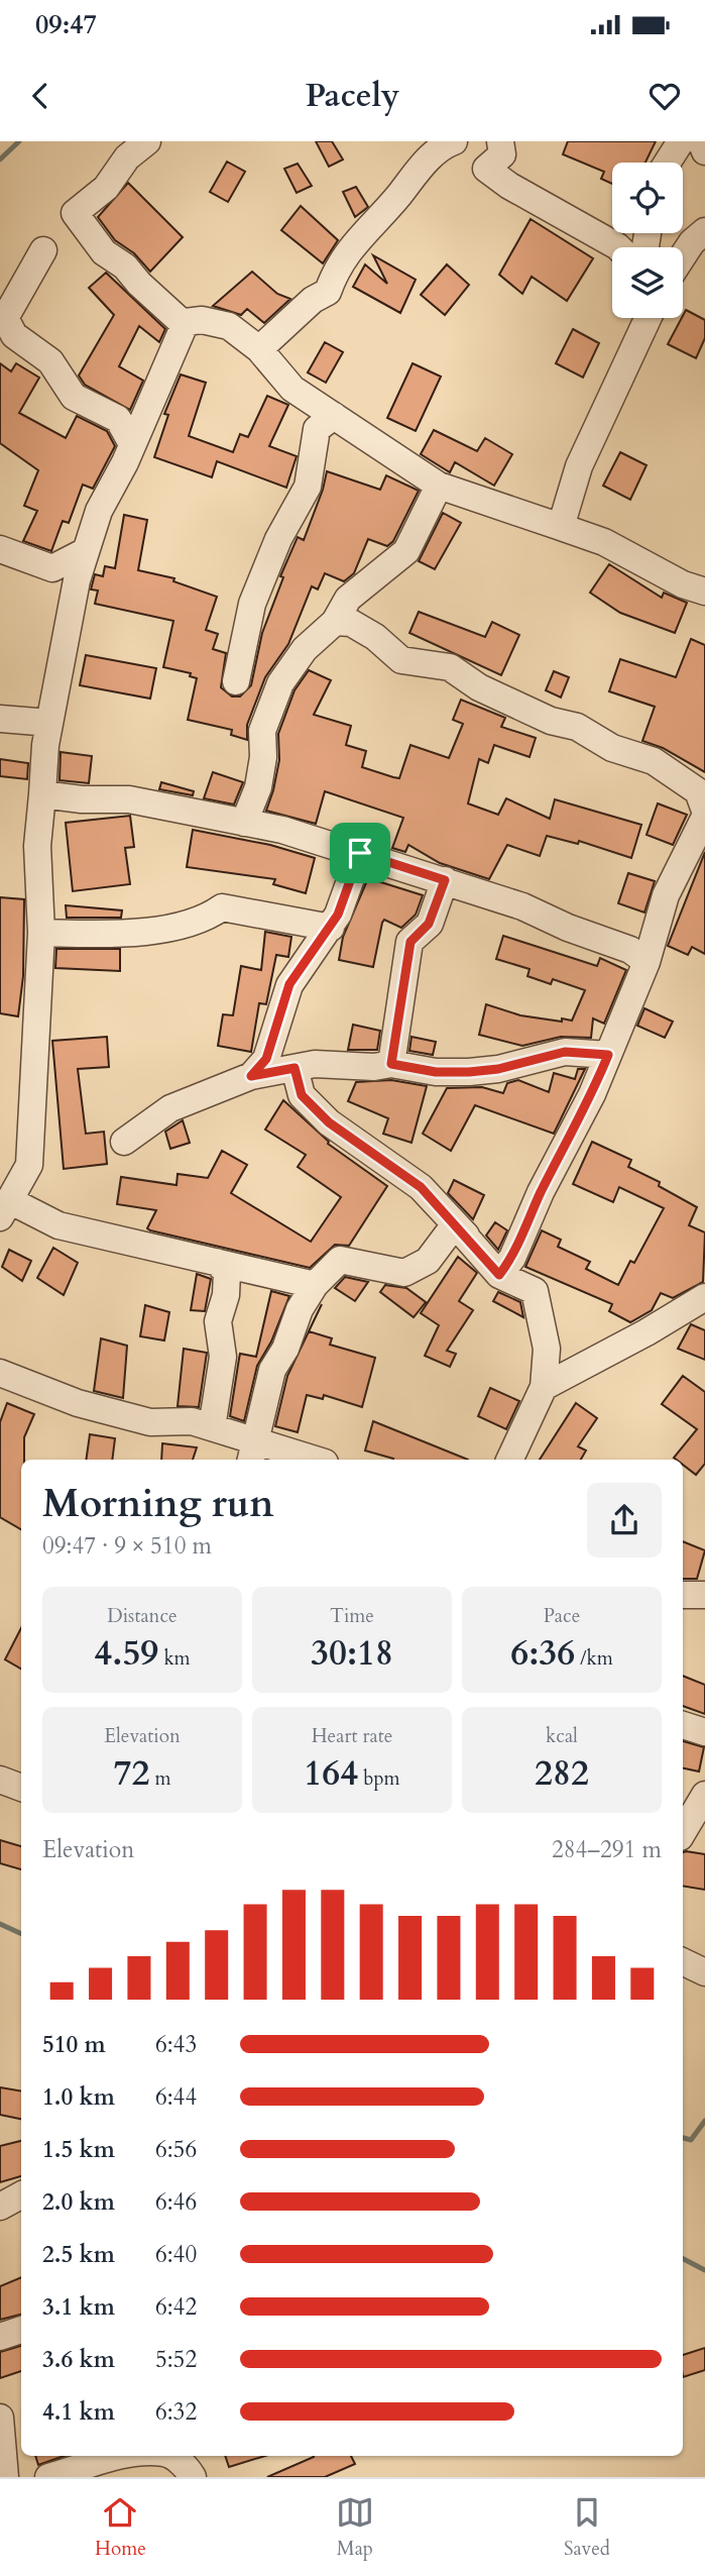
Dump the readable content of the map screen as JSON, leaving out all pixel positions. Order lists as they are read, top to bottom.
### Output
{
  "page": {
    "status": "09:47",
    "header": "Pacely",
    "heading": ["Morning run", "09:47 · 9 × 510 m"],
    "stats": [
      ["Distance", "4.59 km"],
      ["Time", "30:18"],
      ["Pace", "6:36 /km"],
      ["Elevation", "72 m"],
      ["Heart rate", "164 bpm"],
      ["kcal", "282"]
    ],
    "chart": ["Elevation", "284–291 m"],
    "list": [
      {
        "name": "510 m",
        "note": "6:43"
      },
      {
        "name": "1.0 km",
        "note": "6:44"
      },
      {
        "name": "1.5 km",
        "note": "6:56"
      },
      {
        "name": "2.0 km",
        "note": "6:46"
      },
      {
        "name": "2.5 km",
        "note": "6:40"
      },
      {
        "name": "3.1 km",
        "note": "6:42"
      },
      {
        "name": "3.6 km",
        "note": "5:52"
      },
      {
        "name": "4.1 km",
        "note": "6:32"
      }
    ],
    "tabs": ["Home", "Map", "Saved"]
  }
}
